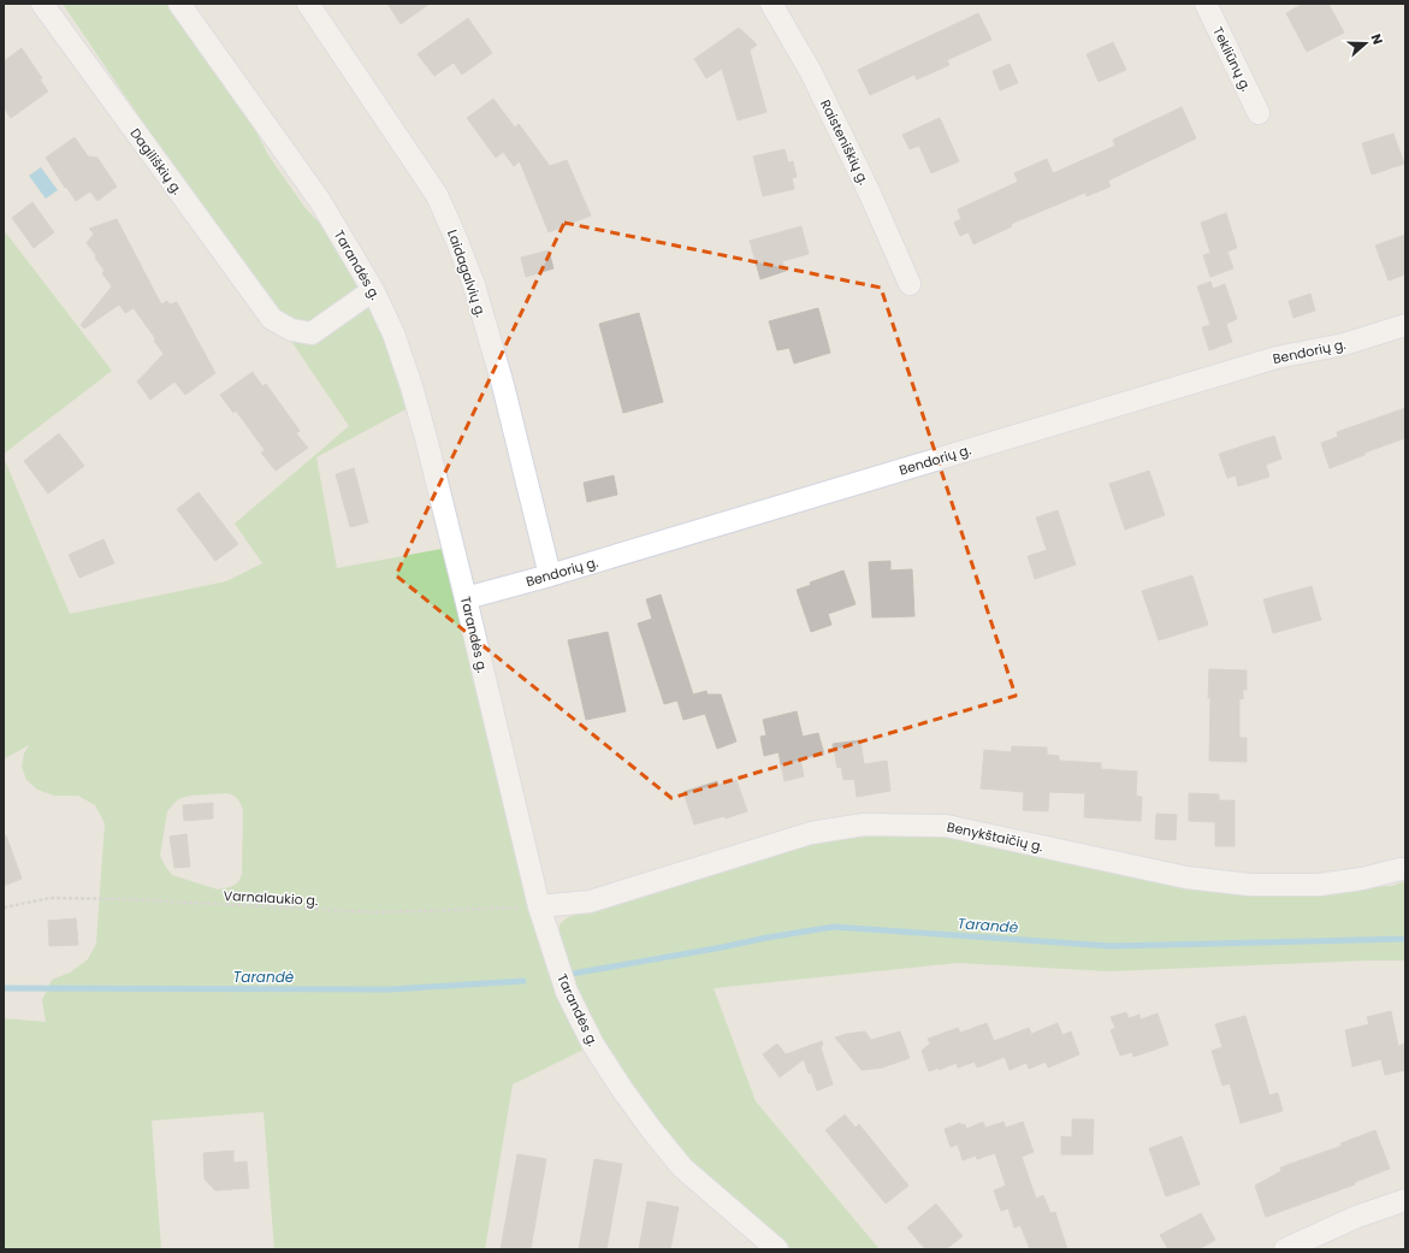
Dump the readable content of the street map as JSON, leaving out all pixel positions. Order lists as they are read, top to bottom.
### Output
{
  "streets": {
    "street": [
      "Tekliūnų g.",
      "Raisteniškių g.",
      "Dagiliškių g.",
      "Tarandės g.",
      "Laidagalvių g.",
      "Bendorių g.",
      "Benykštaičių g."
    ],
    "path": ["Varnalaukio g."]
  },
  "crossings": [
    ["Dagiliškių g.", "Tarandės g."],
    ["Tarandės g.", "Bendorių g."],
    ["Tarandės g.", "Benykštaičių g."],
    ["Tarandės g.", "Varnalaukio g."],
    ["Laidagalvių g.", "Bendorių g."],
    ["Benykštaičių g.", "Varnalaukio g."]
  ],
  "water": ["Tarandė"],
  "north": "right"
}
